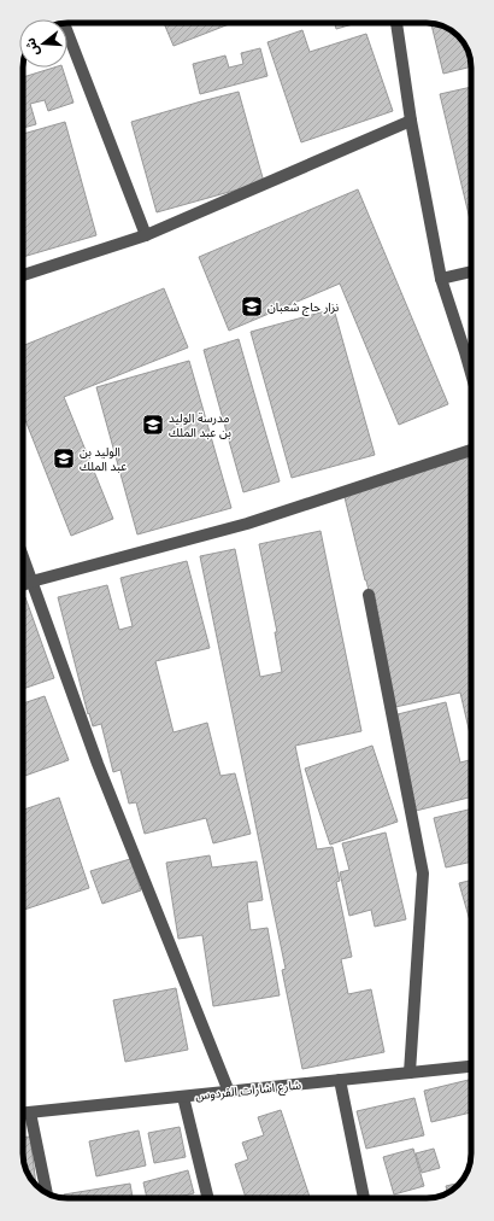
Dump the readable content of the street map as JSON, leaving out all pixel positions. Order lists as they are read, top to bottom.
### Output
{
  "streets": {
    "street": ["شارع اشارات الفردوس"]
  },
  "places": {
    "school or university": ["نزار حاج شعبان", "مدرسة الوليد بن عبد الملك", "الوليد بن عبد الملك"]
  },
  "north": "left"
}
